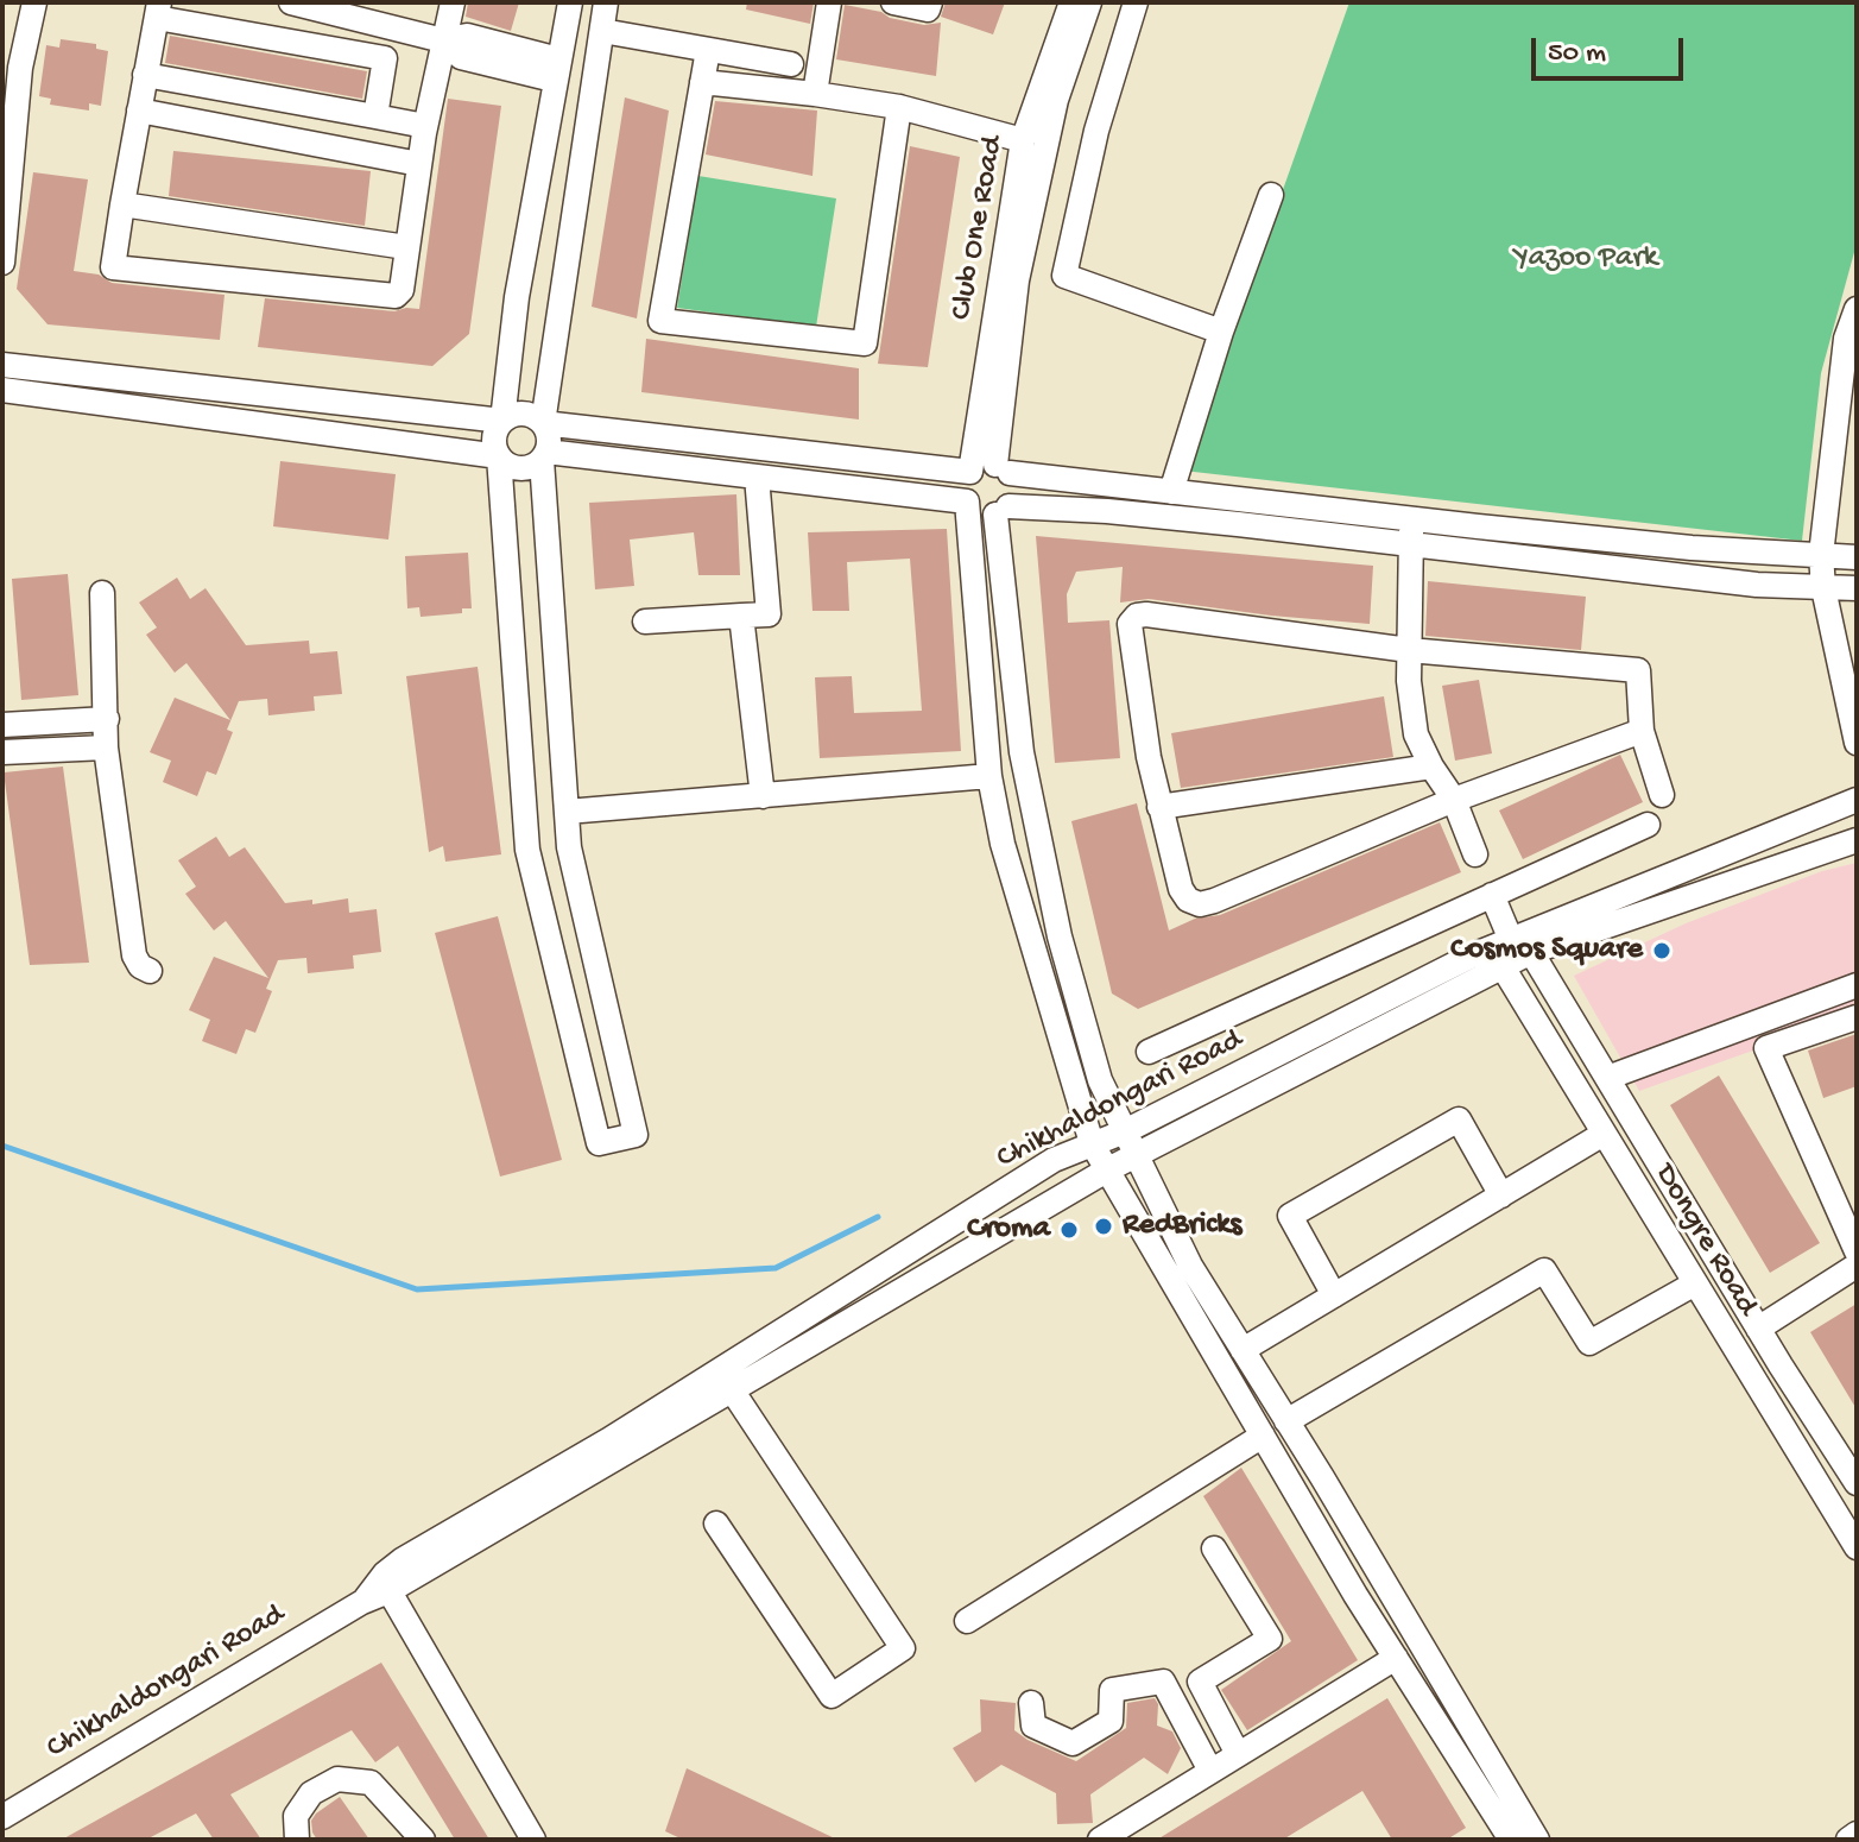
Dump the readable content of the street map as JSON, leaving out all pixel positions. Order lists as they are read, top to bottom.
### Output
{
  "streets": {
    "street": ["Club One Road", "Chikhaldongari Road", "Dongre Road"]
  },
  "crossings": [
    ["Club One Road", "Chikhaldongari Road"],
    ["Chikhaldongari Road", "Dongre Road"]
  ],
  "parks": ["Yazoo Park"],
  "places": ["Cosmos Square", "RedBricks", "Croma"],
  "scale_bar": "50 m"
}
